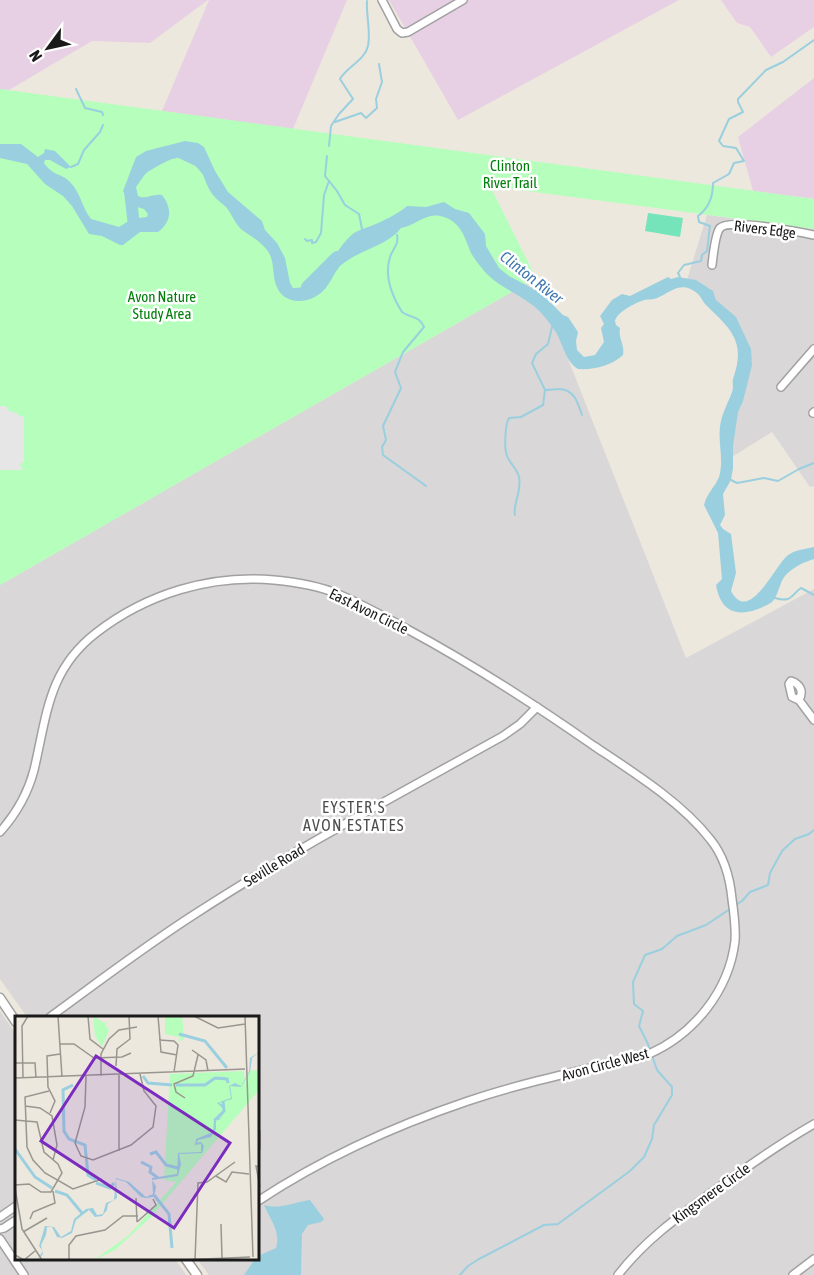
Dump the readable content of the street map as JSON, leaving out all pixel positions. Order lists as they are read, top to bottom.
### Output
{
  "streets": {
    "street": [
      "Rivers Edge",
      "East Avon Circle",
      "Seville Road",
      "Avon Circle West",
      "Kingsmere Circle"
    ]
  },
  "crossings": [
    ["East Avon Circle", "Seville Road"],
    ["East Avon Circle", "Avon Circle West"],
    ["Seville Road", "Avon Circle West"]
  ],
  "districts": ["EYSTER'S AVON ESTATES"],
  "water": ["Clinton River"],
  "parks": ["Clinton River Trail", "Avon Nature Study Area"],
  "north": "bottom left"
}
